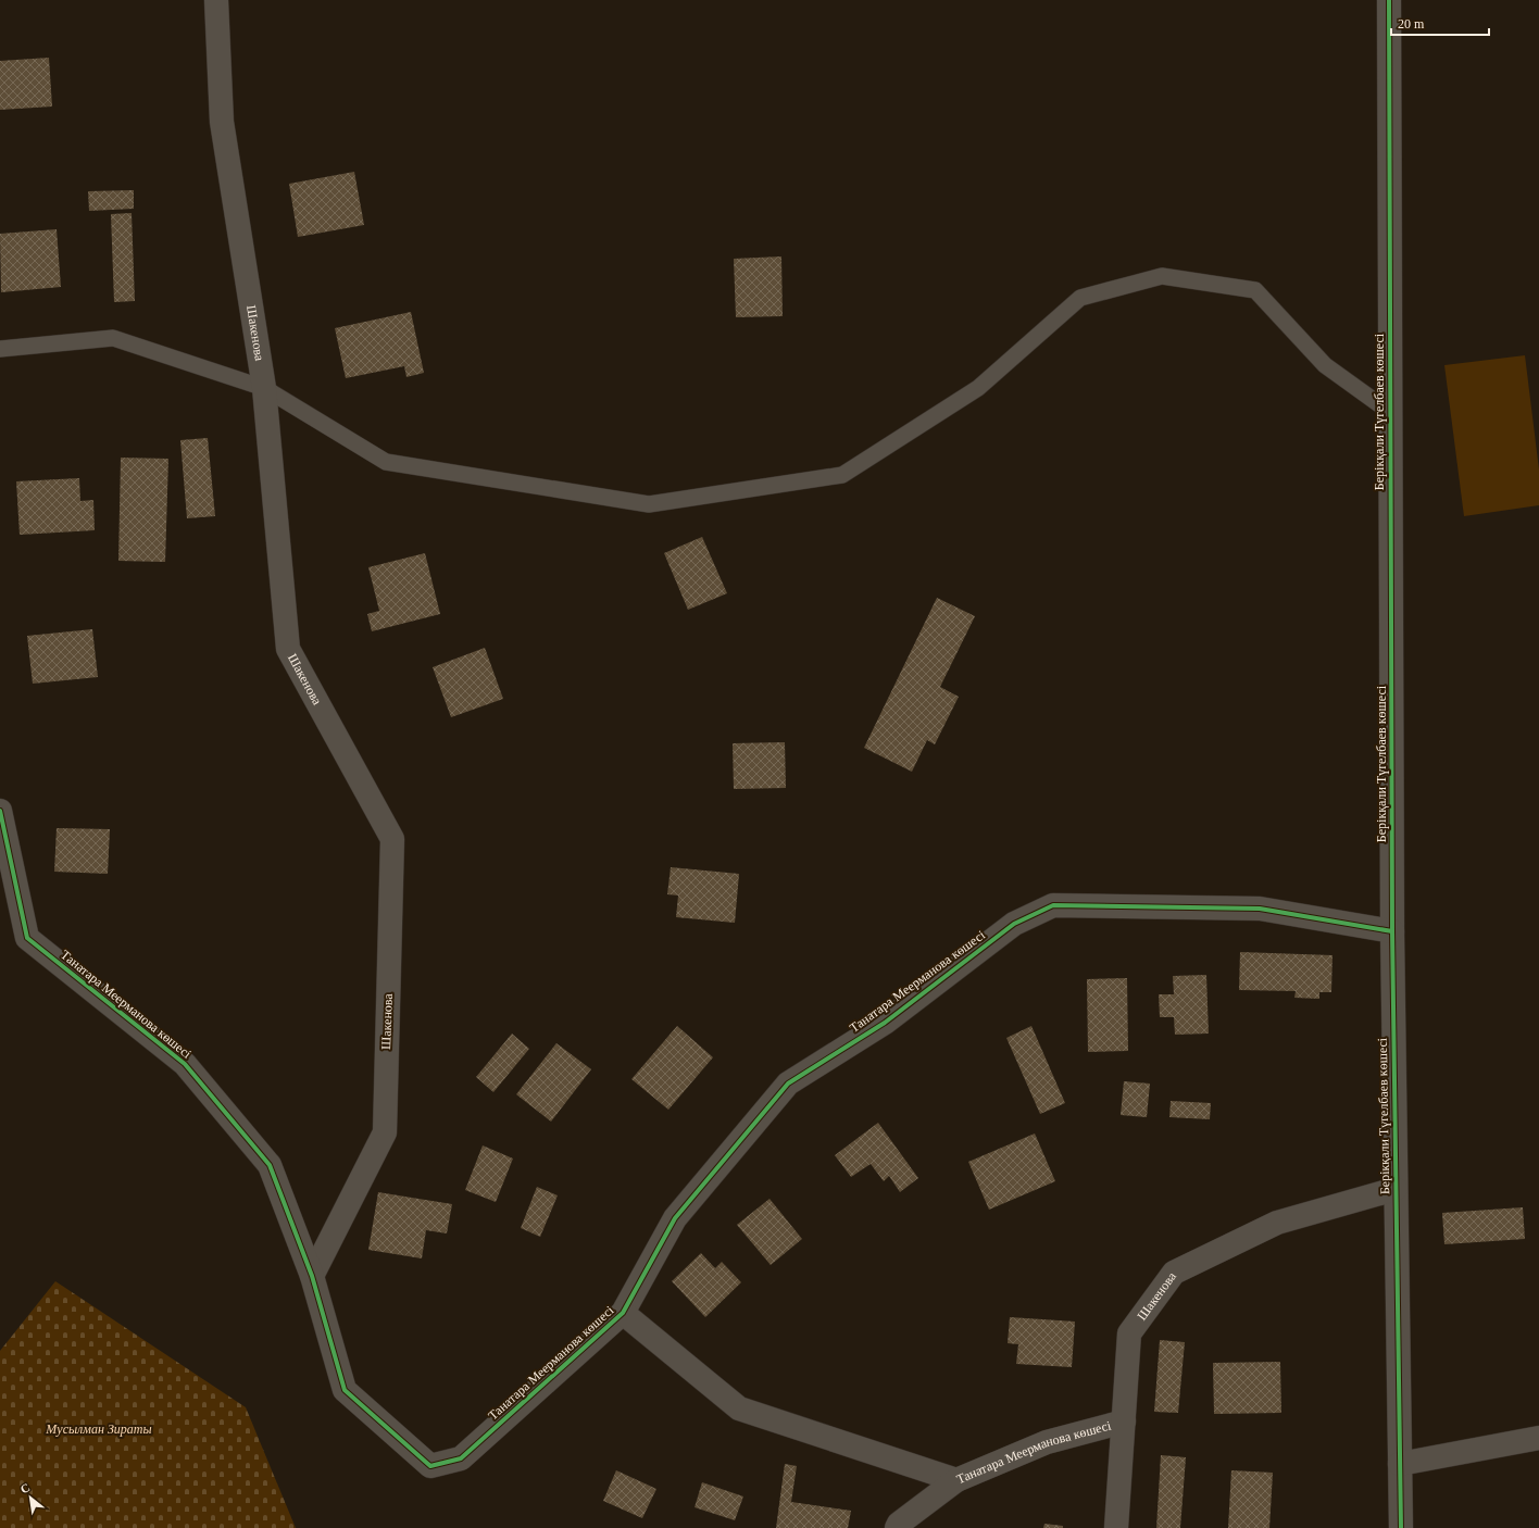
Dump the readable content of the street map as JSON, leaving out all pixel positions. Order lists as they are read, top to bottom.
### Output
{
  "streets": {
    "street": ["Шакенова", "Берікқали Түгелбаев көшесі", "Танатара Меерманова көшесі"]
  },
  "crossings": [
    ["Шакенова", "Берікқали Түгелбаев көшесі"],
    ["Шакенова", "Танатара Меерманова көшесі"],
    ["Берікқали Түгелбаев көшесі", "Танатара Меерманова көшесі"]
  ],
  "parks": ["Мусылман Зираты"],
  "scale_bar": "20 m",
  "north": "top left"
}
